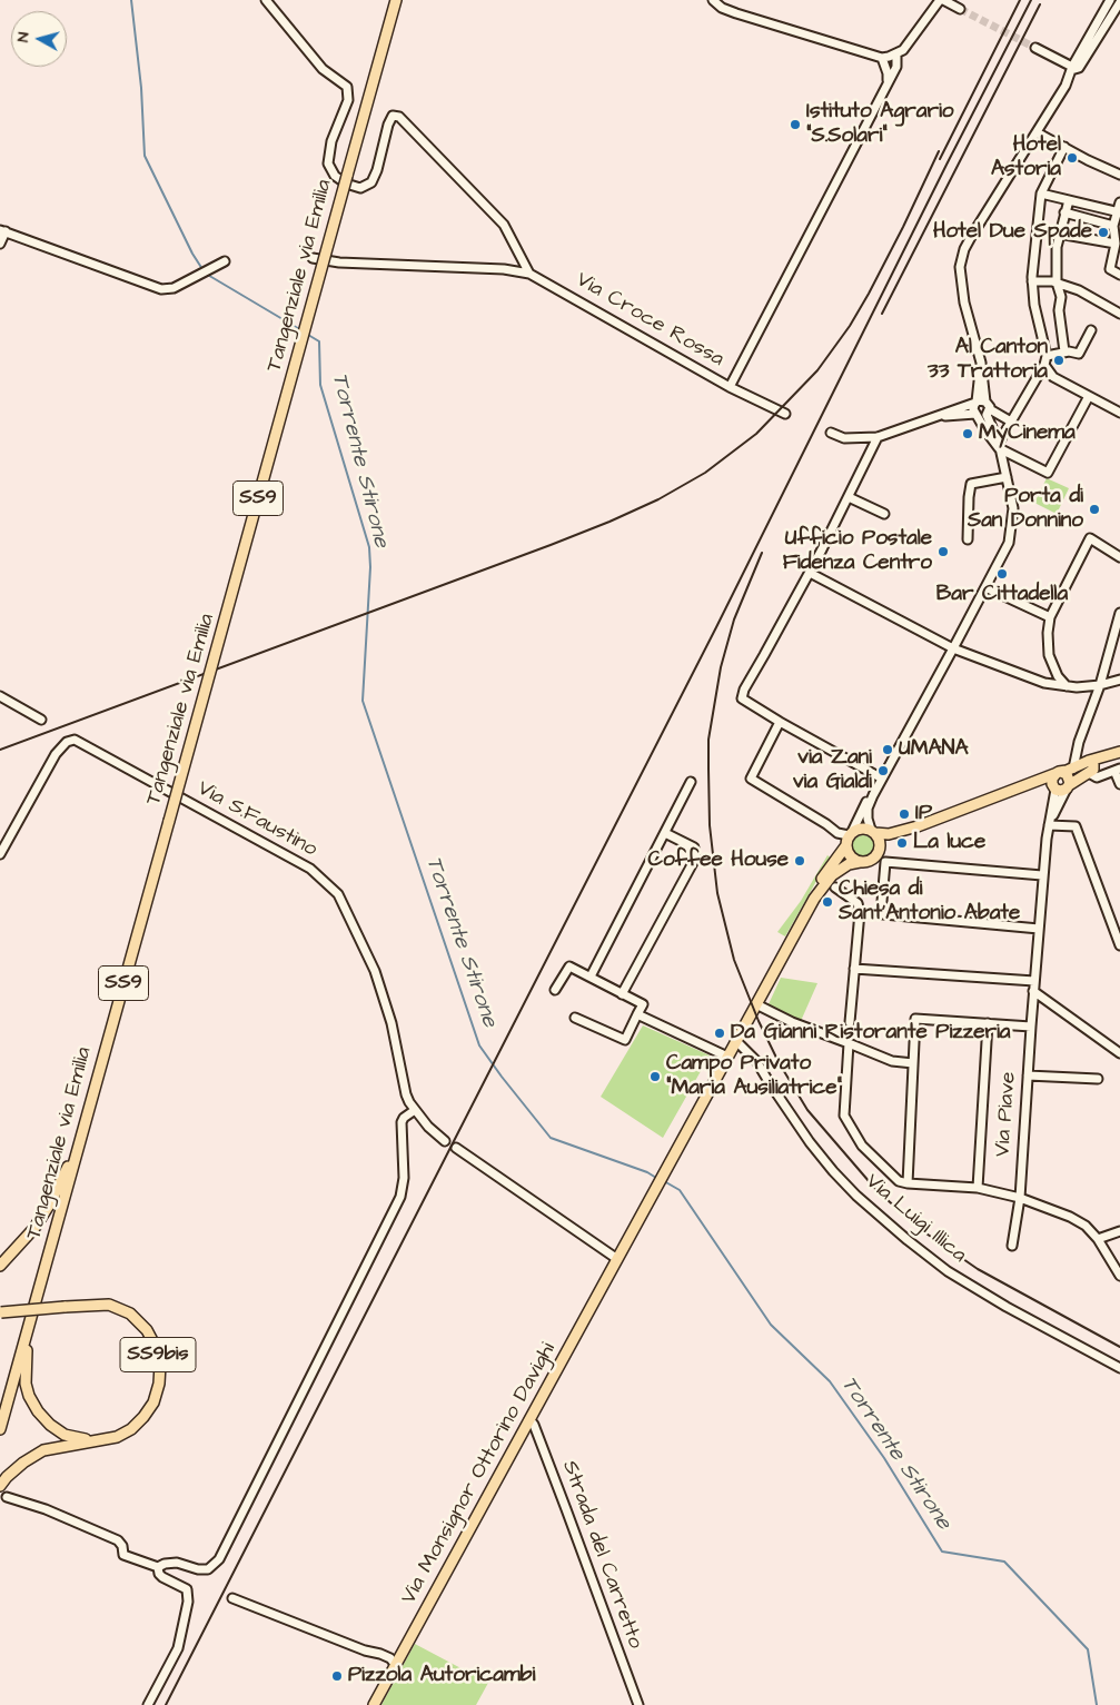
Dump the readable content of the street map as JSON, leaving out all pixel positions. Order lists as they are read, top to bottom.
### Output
{
  "streets": {
    "main road": [
      "Tangenziale via Emilia",
      "SS9",
      "SS9bis",
      "Via Monsignor Ottorino Davighi"
    ],
    "street": [
      "Via Croce Rossa",
      "Via S.Faustino",
      "Via Piave",
      "Via Luigi Illica",
      "Strada del Carretto"
    ]
  },
  "crossings": [
    ["Tangenziale via Emilia", "SS9bis"],
    ["Via Luigi Illica", "Via Monsignor Ottorino Davighi"],
    ["Via Monsignor Ottorino Davighi", "Strada del Carretto"]
  ],
  "water": ["Torrente Stirone"],
  "places": [
    "Istituto Agrario \"S.Solari\"",
    "Hotel Astoria",
    "Hotel Due Spade",
    "Al Canton 33 Trattoria",
    "MyCinema",
    "Porta di San Donnino",
    "Ufficio Postale Fidenza Centro",
    "Bar Cittadella",
    "UMANA",
    "via Zani via Gialdi",
    "IP",
    "La luce",
    "Coffee House",
    "Chiesa di Sant'Antonio Abate",
    "Da Gianni Ristorante Pizzeria",
    "Campo Privato \"Maria Ausiliatrice\"",
    "Pizzola Autoricambi"
  ],
  "north": "left"
}
